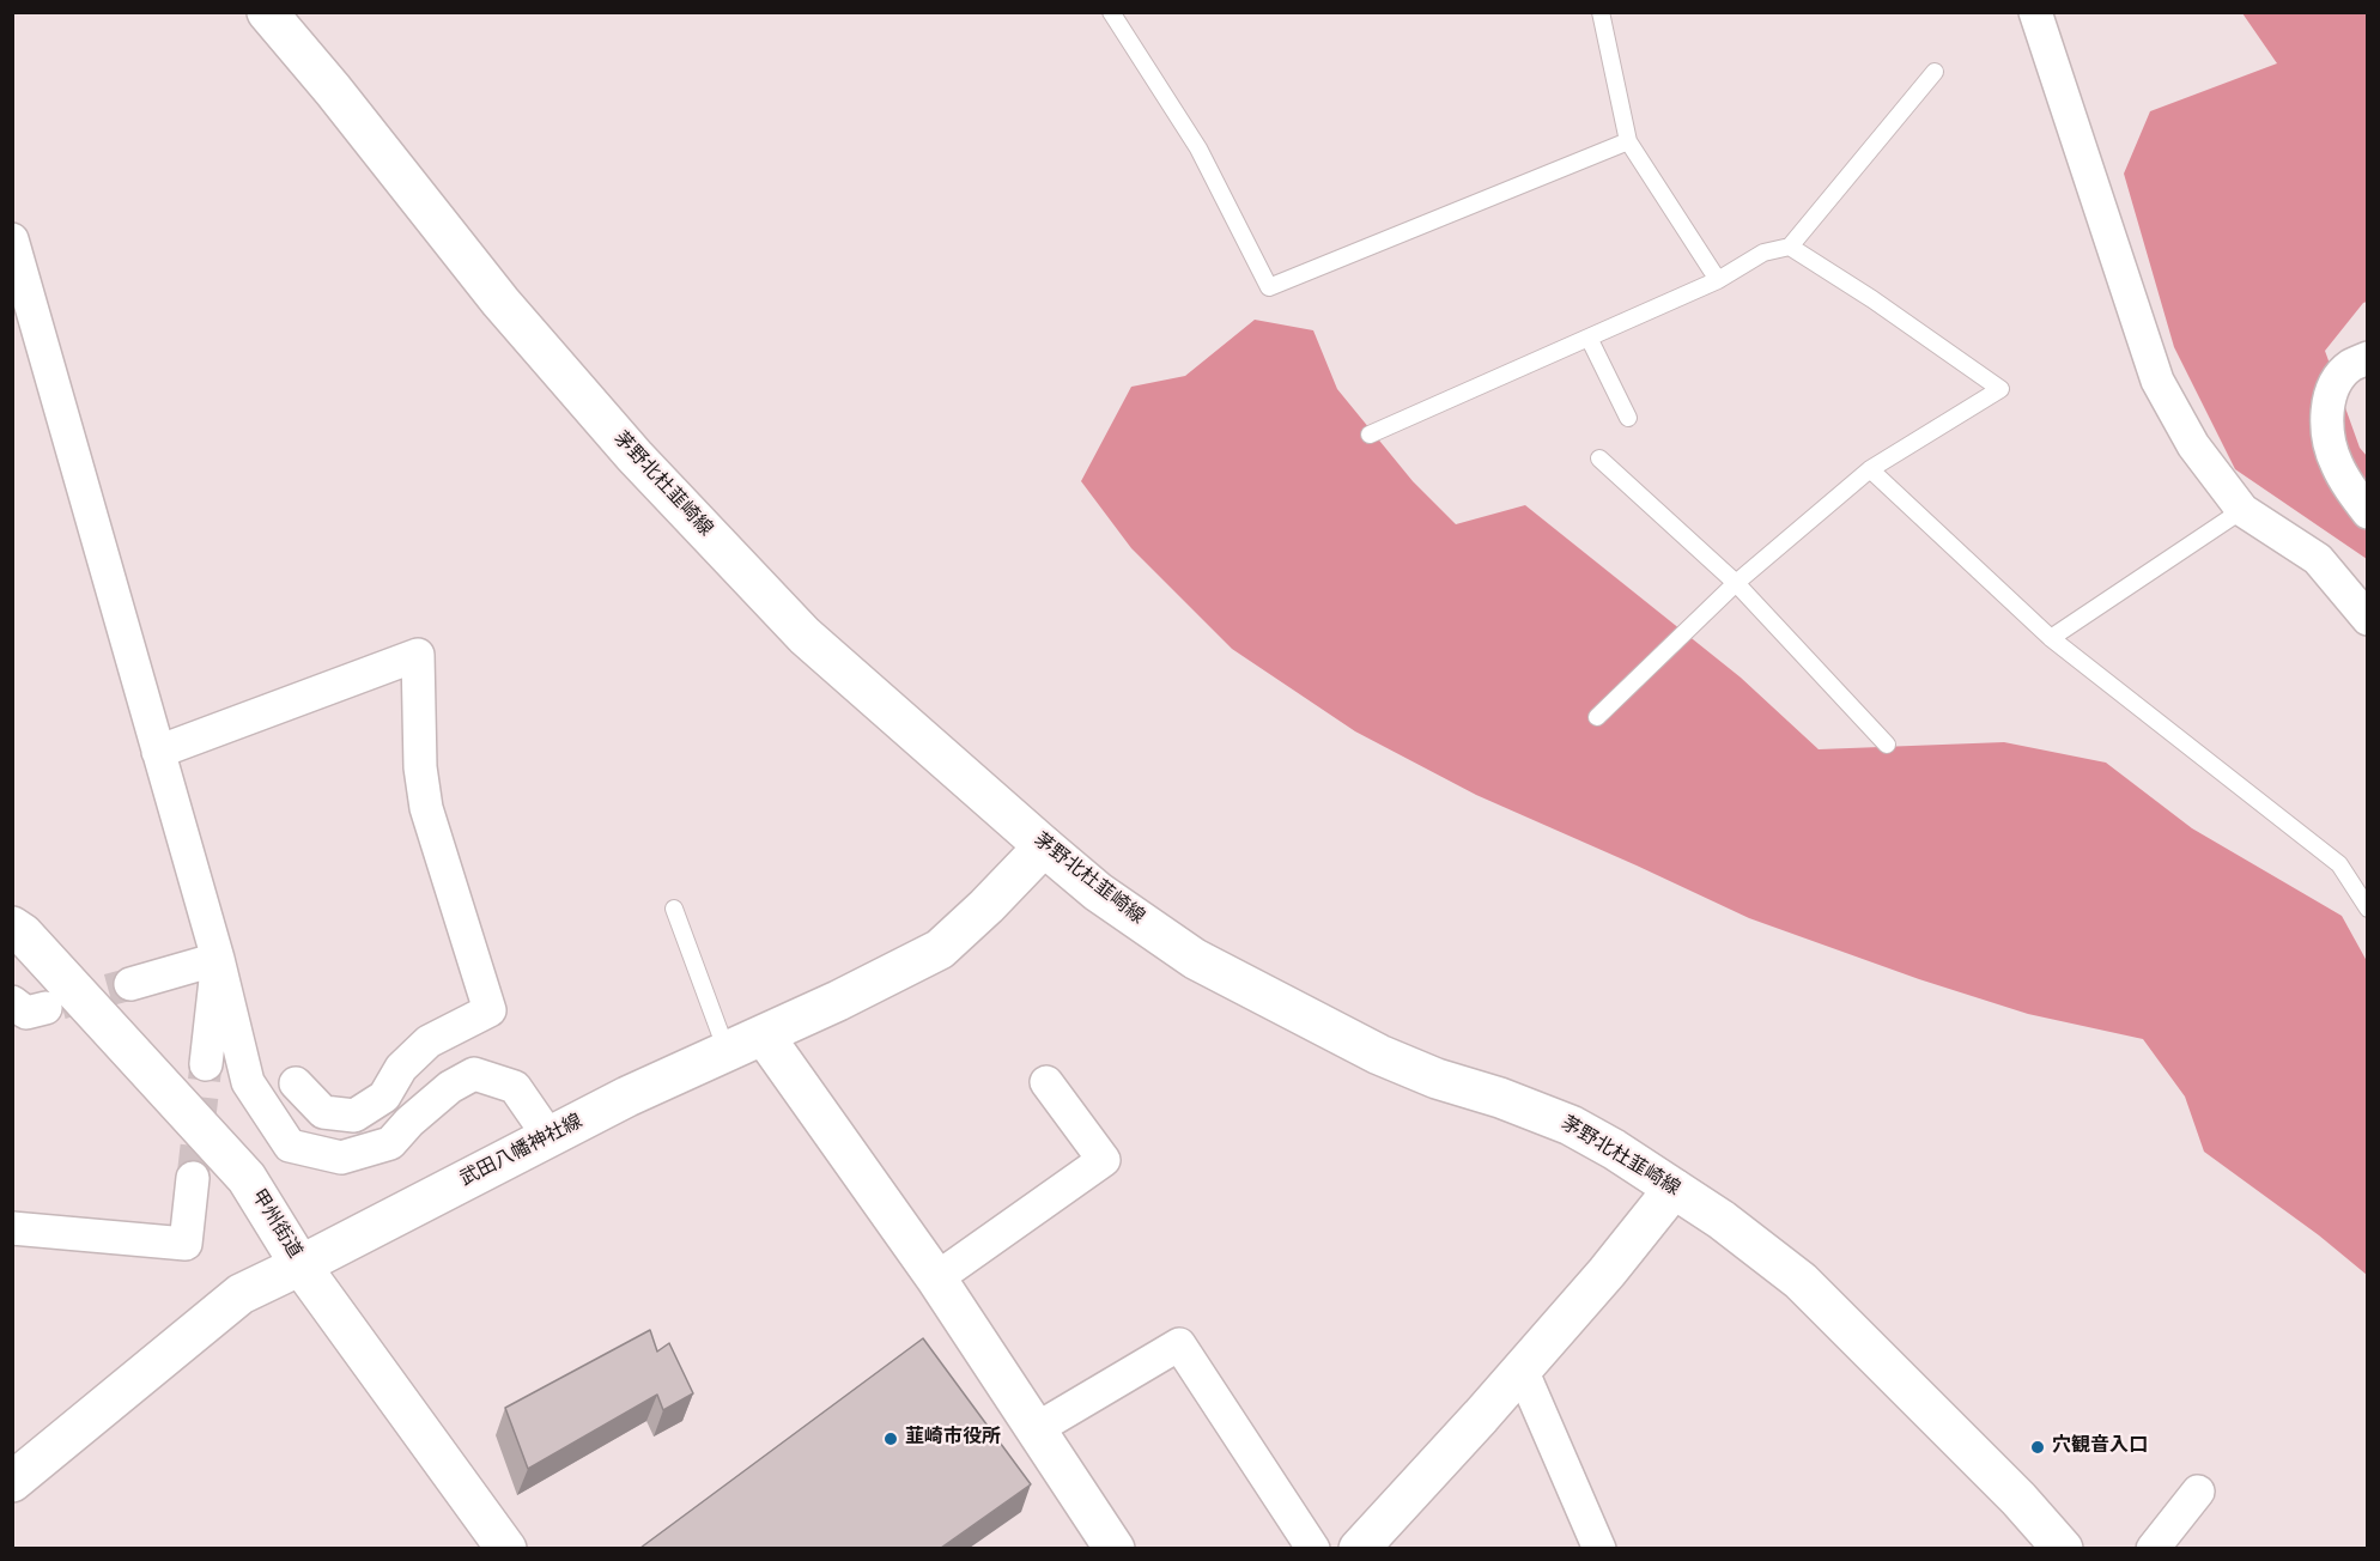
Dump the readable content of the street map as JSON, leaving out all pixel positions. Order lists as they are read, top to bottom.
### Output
{
  "streets": {
    "main road": ["茅野北杜韮崎線", "武田八幡神社線", "甲州街道"]
  },
  "crossings": [
    ["茅野北杜韮崎線", "武田八幡神社線"],
    ["武田八幡神社線", "甲州街道"]
  ],
  "places": ["韮崎市役所", "穴観音入口"]
}
